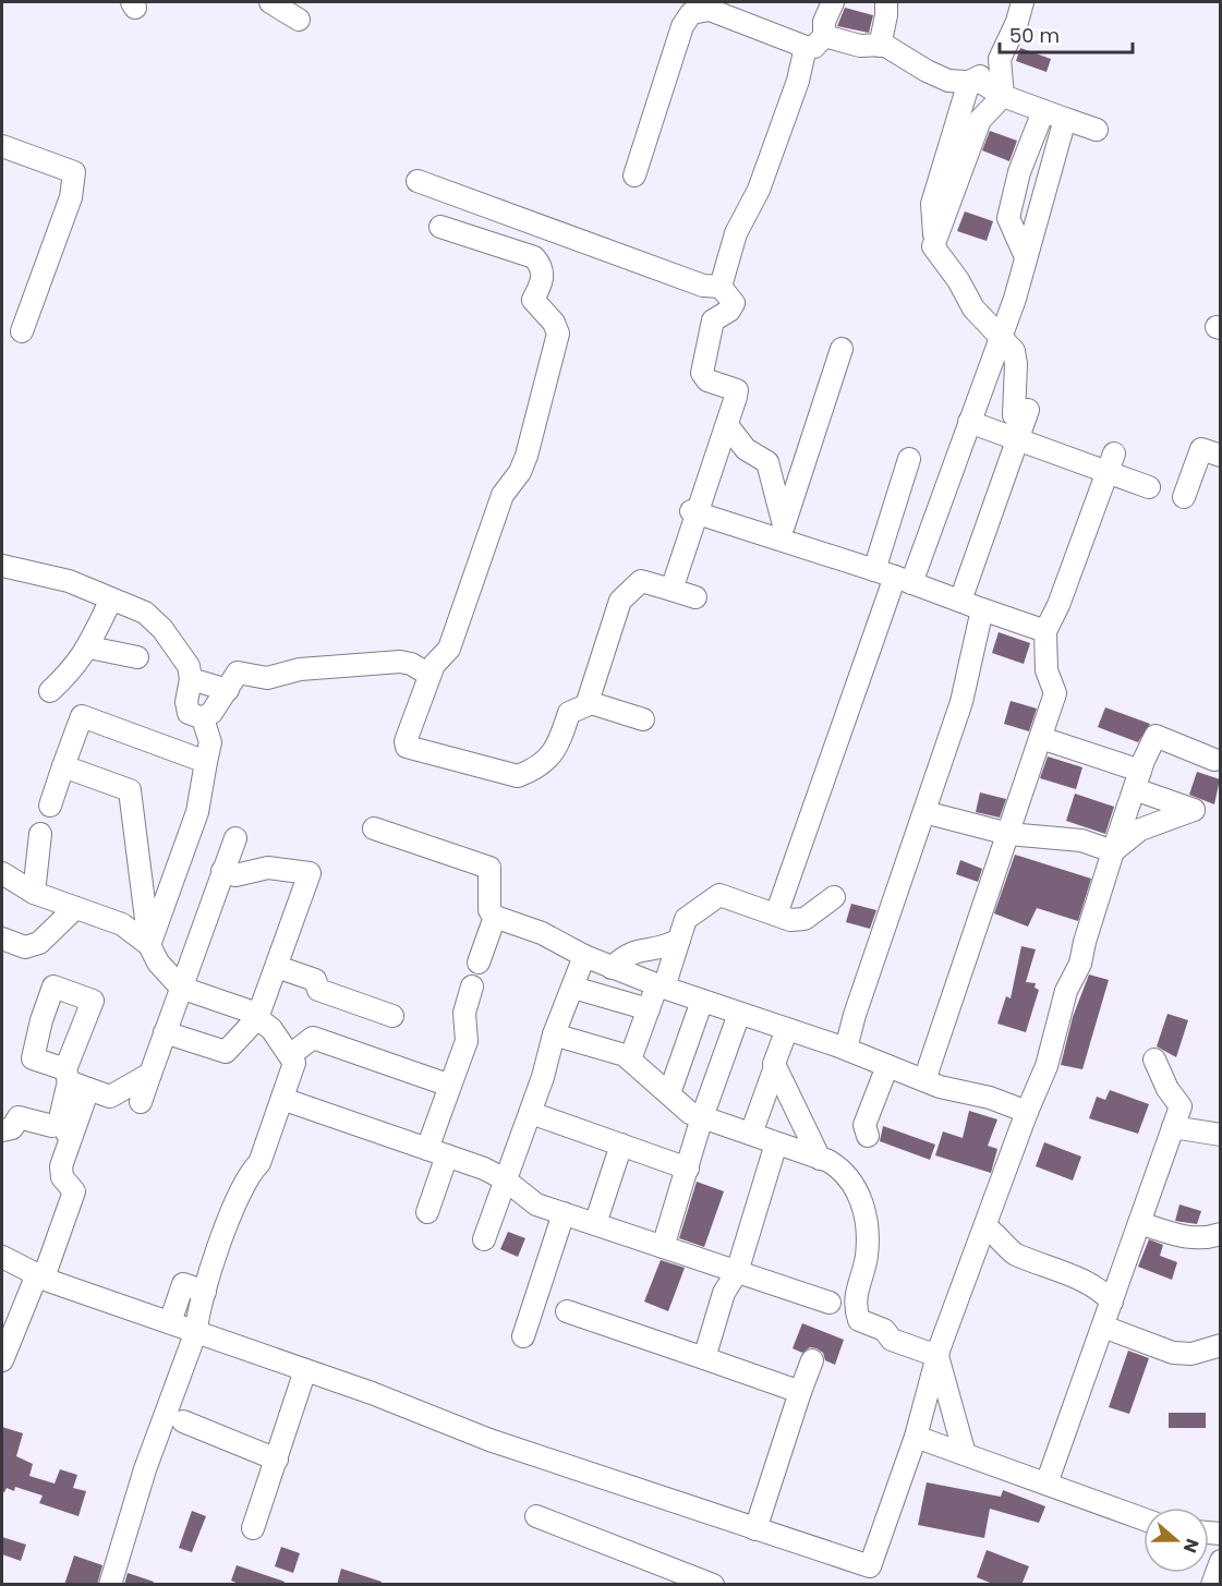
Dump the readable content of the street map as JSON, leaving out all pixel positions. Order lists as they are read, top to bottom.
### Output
{
  "scale_bar": "50 m",
  "north": "right"
}
